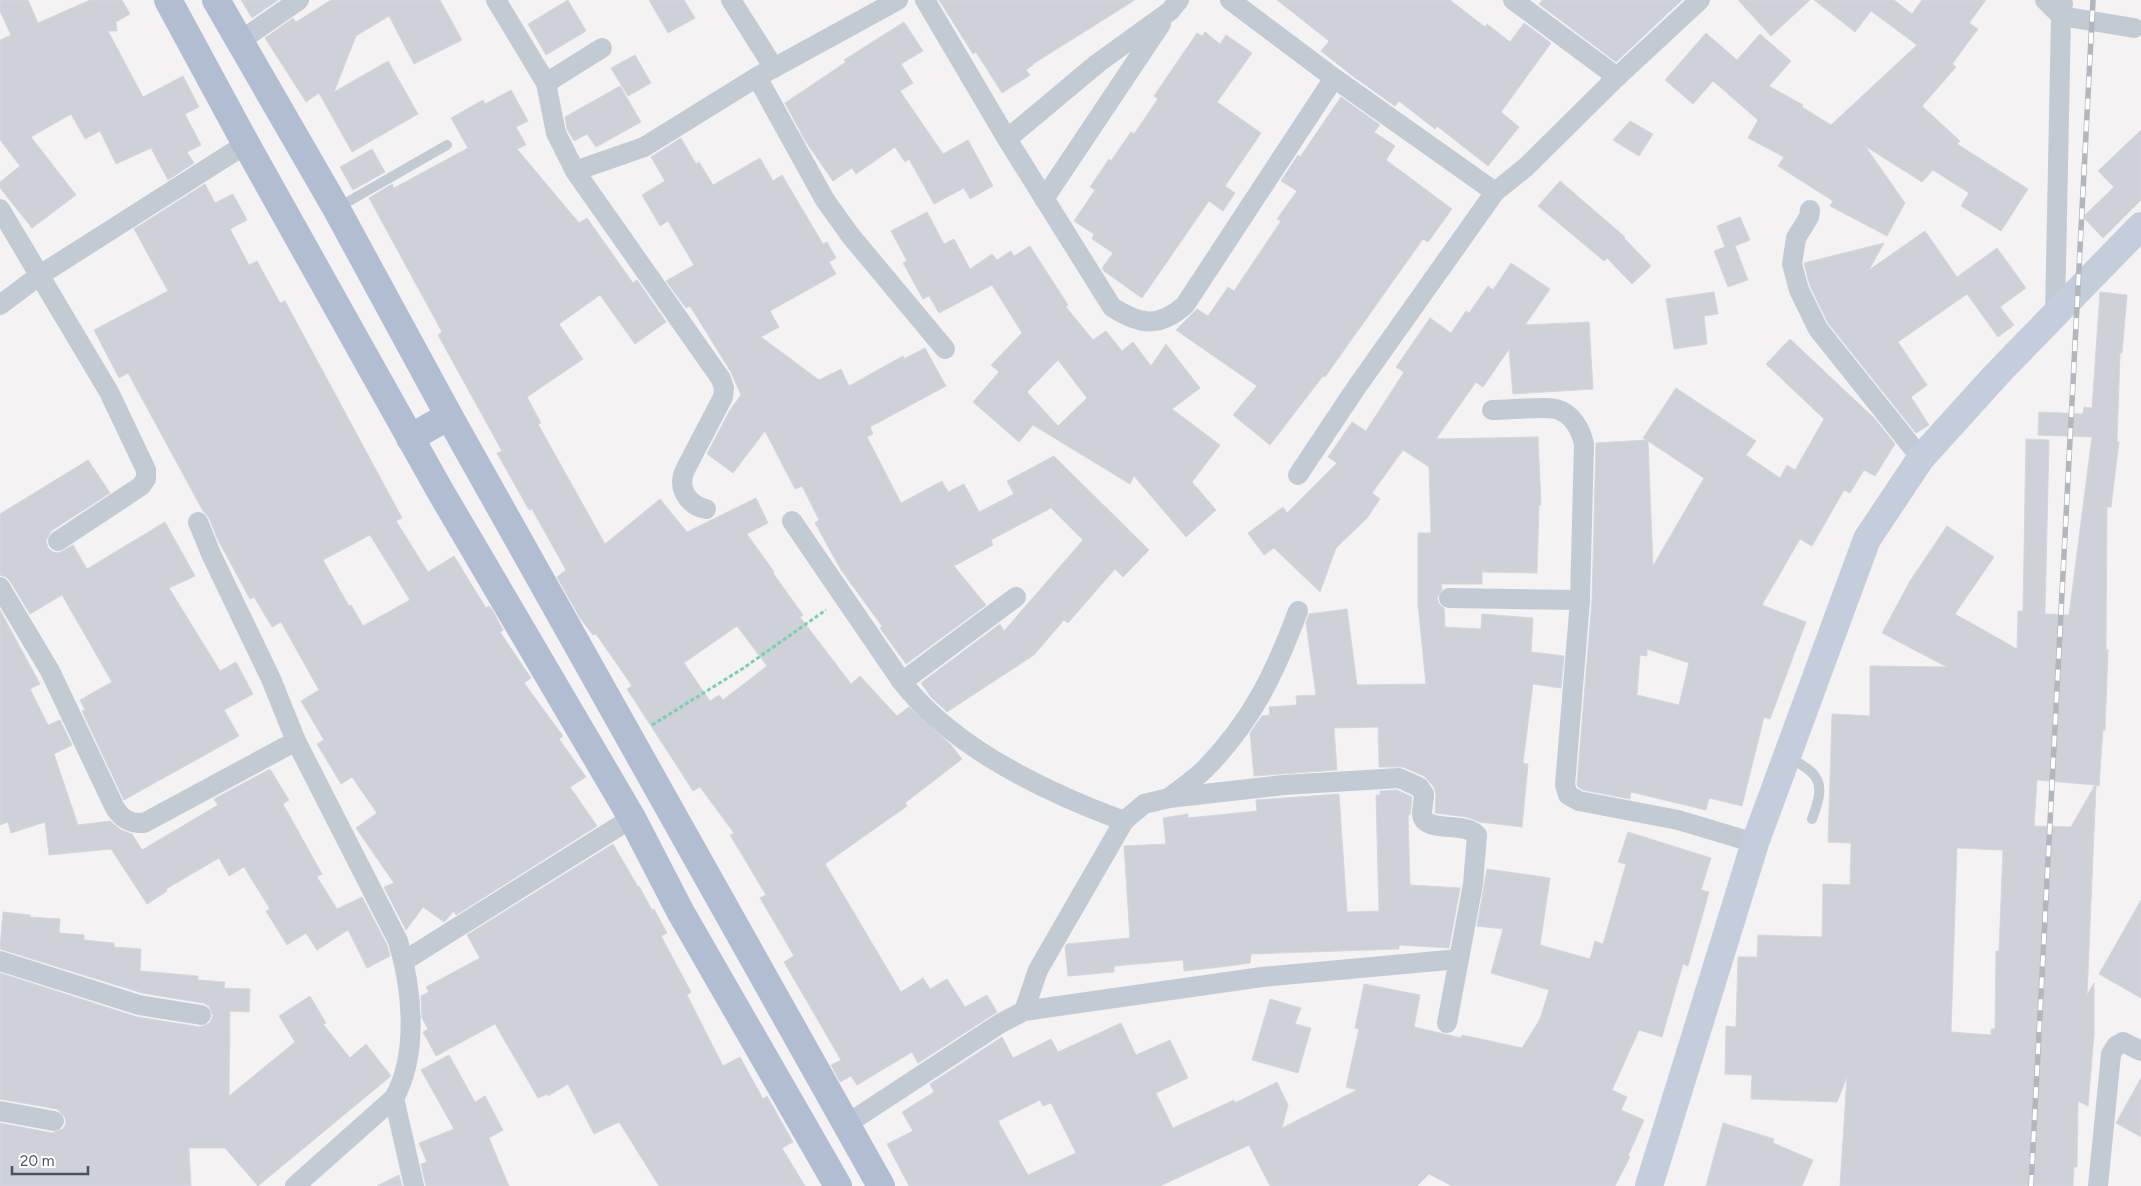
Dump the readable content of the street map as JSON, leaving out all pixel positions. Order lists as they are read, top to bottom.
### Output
{
  "scale_bar": "20 m"
}
